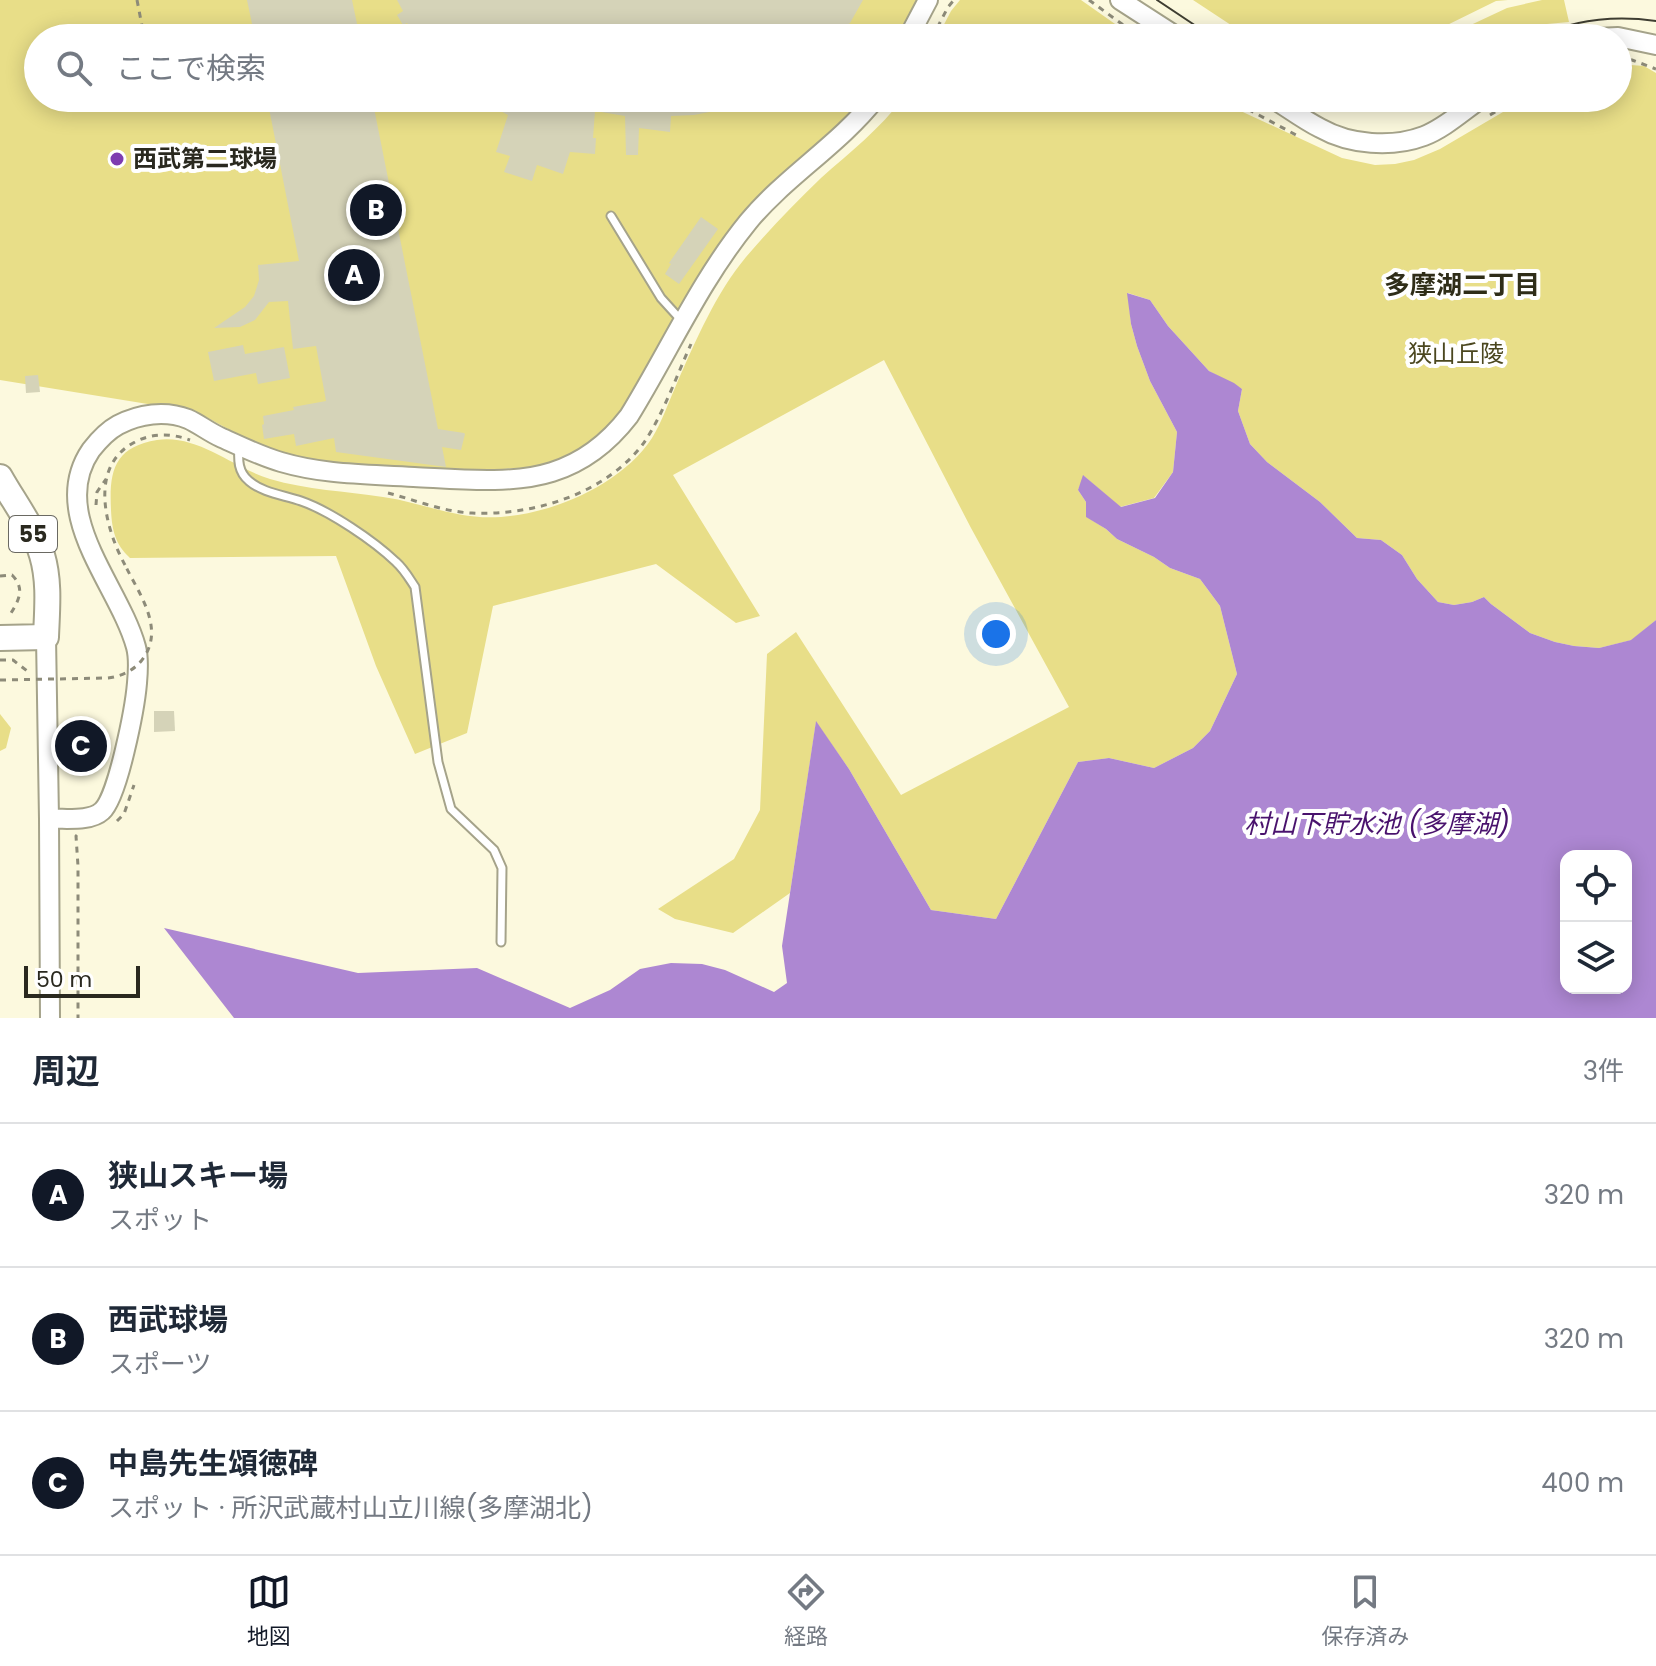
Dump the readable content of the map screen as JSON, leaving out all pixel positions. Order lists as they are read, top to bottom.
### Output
{
  "streets": {
    "main road": ["55"]
  },
  "districts": ["多摩湖二丁目"],
  "water": ["村山下貯水池 (多摩湖)"],
  "parks": ["狭山丘陵"],
  "places": ["西武第二球場"],
  "scale_bar": "50 m",
  "page": {
    "search": "ここで検索",
    "pins": ["B", "A", "C"],
    "scale": "50 m",
    "heading": ["周辺", "3件"],
    "list": [
      {
        "mark": "A",
        "name": "狭山スキー場",
        "note": "スポット",
        "value": "320 m"
      },
      {
        "mark": "B",
        "name": "西武球場",
        "note": "スポーツ",
        "value": "320 m"
      },
      {
        "mark": "C",
        "name": "中島先生頌徳碑",
        "note": "スポット · 所沢武蔵村山立川線(多摩湖北)",
        "value": "400 m"
      }
    ],
    "nav": ["地図", "経路", "保存済み"]
  }
}
